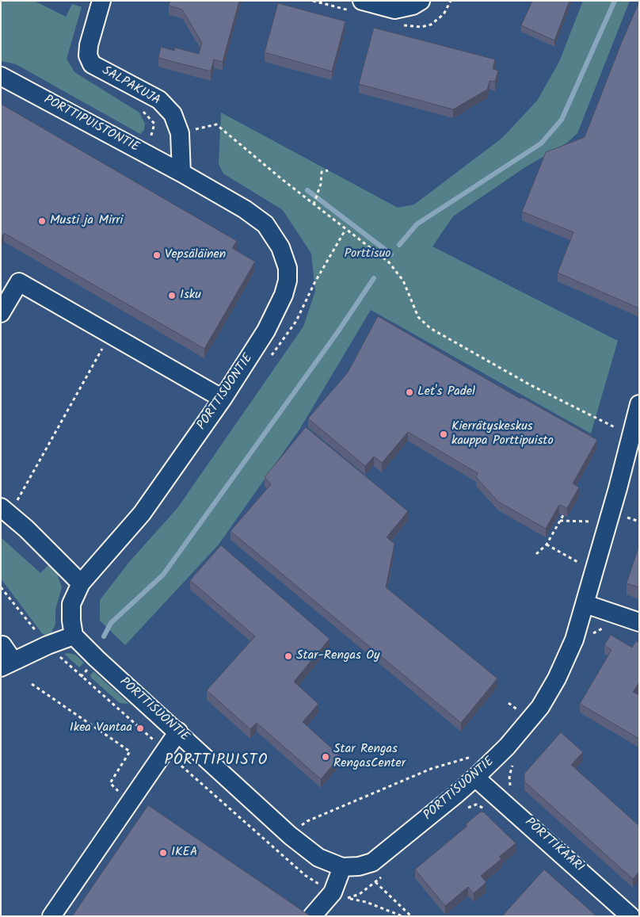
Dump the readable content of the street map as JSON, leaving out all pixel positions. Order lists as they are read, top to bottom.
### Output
{
  "streets": {
    "street": [
      "SALPAKUJA",
      "PORTTIPUISTONTIE",
      "PORTTISUONTIE",
      "PORTTIKAARI"
    ]
  },
  "crossings": [
    ["SALPAKUJA", "PORTTIPUISTONTIE"],
    ["SALPAKUJA", "PORTTISUONTIE"],
    ["PORTTIPUISTONTIE", "PORTTISUONTIE"],
    ["PORTTISUONTIE", "PORTTIKAARI"]
  ],
  "districts": ["PORTTIPUISTO"],
  "parks": ["Porttisuo"],
  "places": [
    "Musti ja Mirri",
    "Vepsäläinen",
    "Isku",
    "Let's Padel",
    "Kierrätyskeskus kauppa Porttipuisto",
    "Star-Rengas Oy",
    "Ikea Vantaa",
    "Star Rengas RengasCenter",
    "IKEA"
  ]
}
